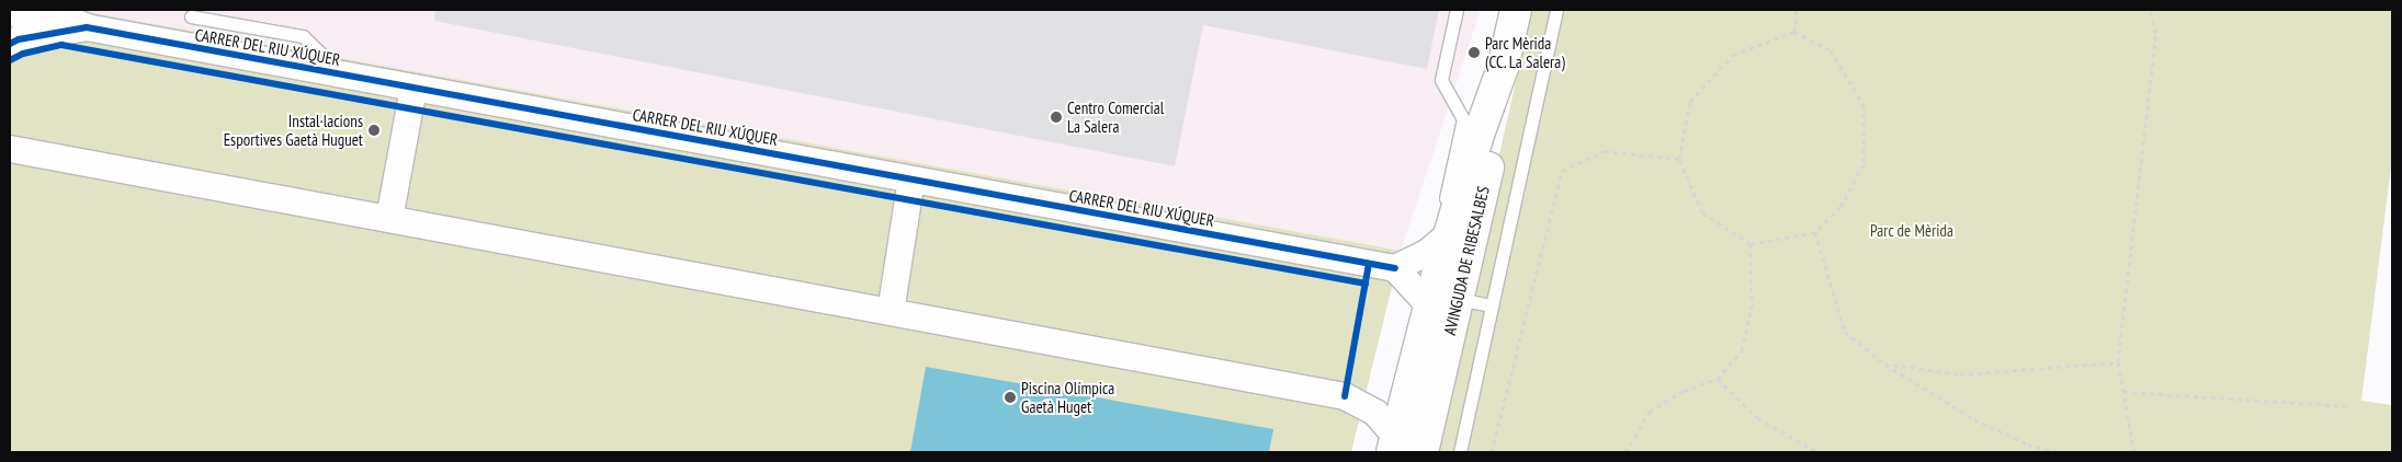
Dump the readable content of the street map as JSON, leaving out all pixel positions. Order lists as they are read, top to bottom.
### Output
{
  "streets": {
    "street": ["CARRER DEL RIU XÚQUER", "AVINGUDA DE RIBESALBES"]
  },
  "parks": ["Parc de Mèrida"],
  "places": [
    "Parc Mèrida (CC. La Salera)",
    "Centro Comercial La Salera",
    "Instal·lacions Esportives Gaetà Huguet",
    "Piscina Olímpica Gaetà Huget"
  ]
}
